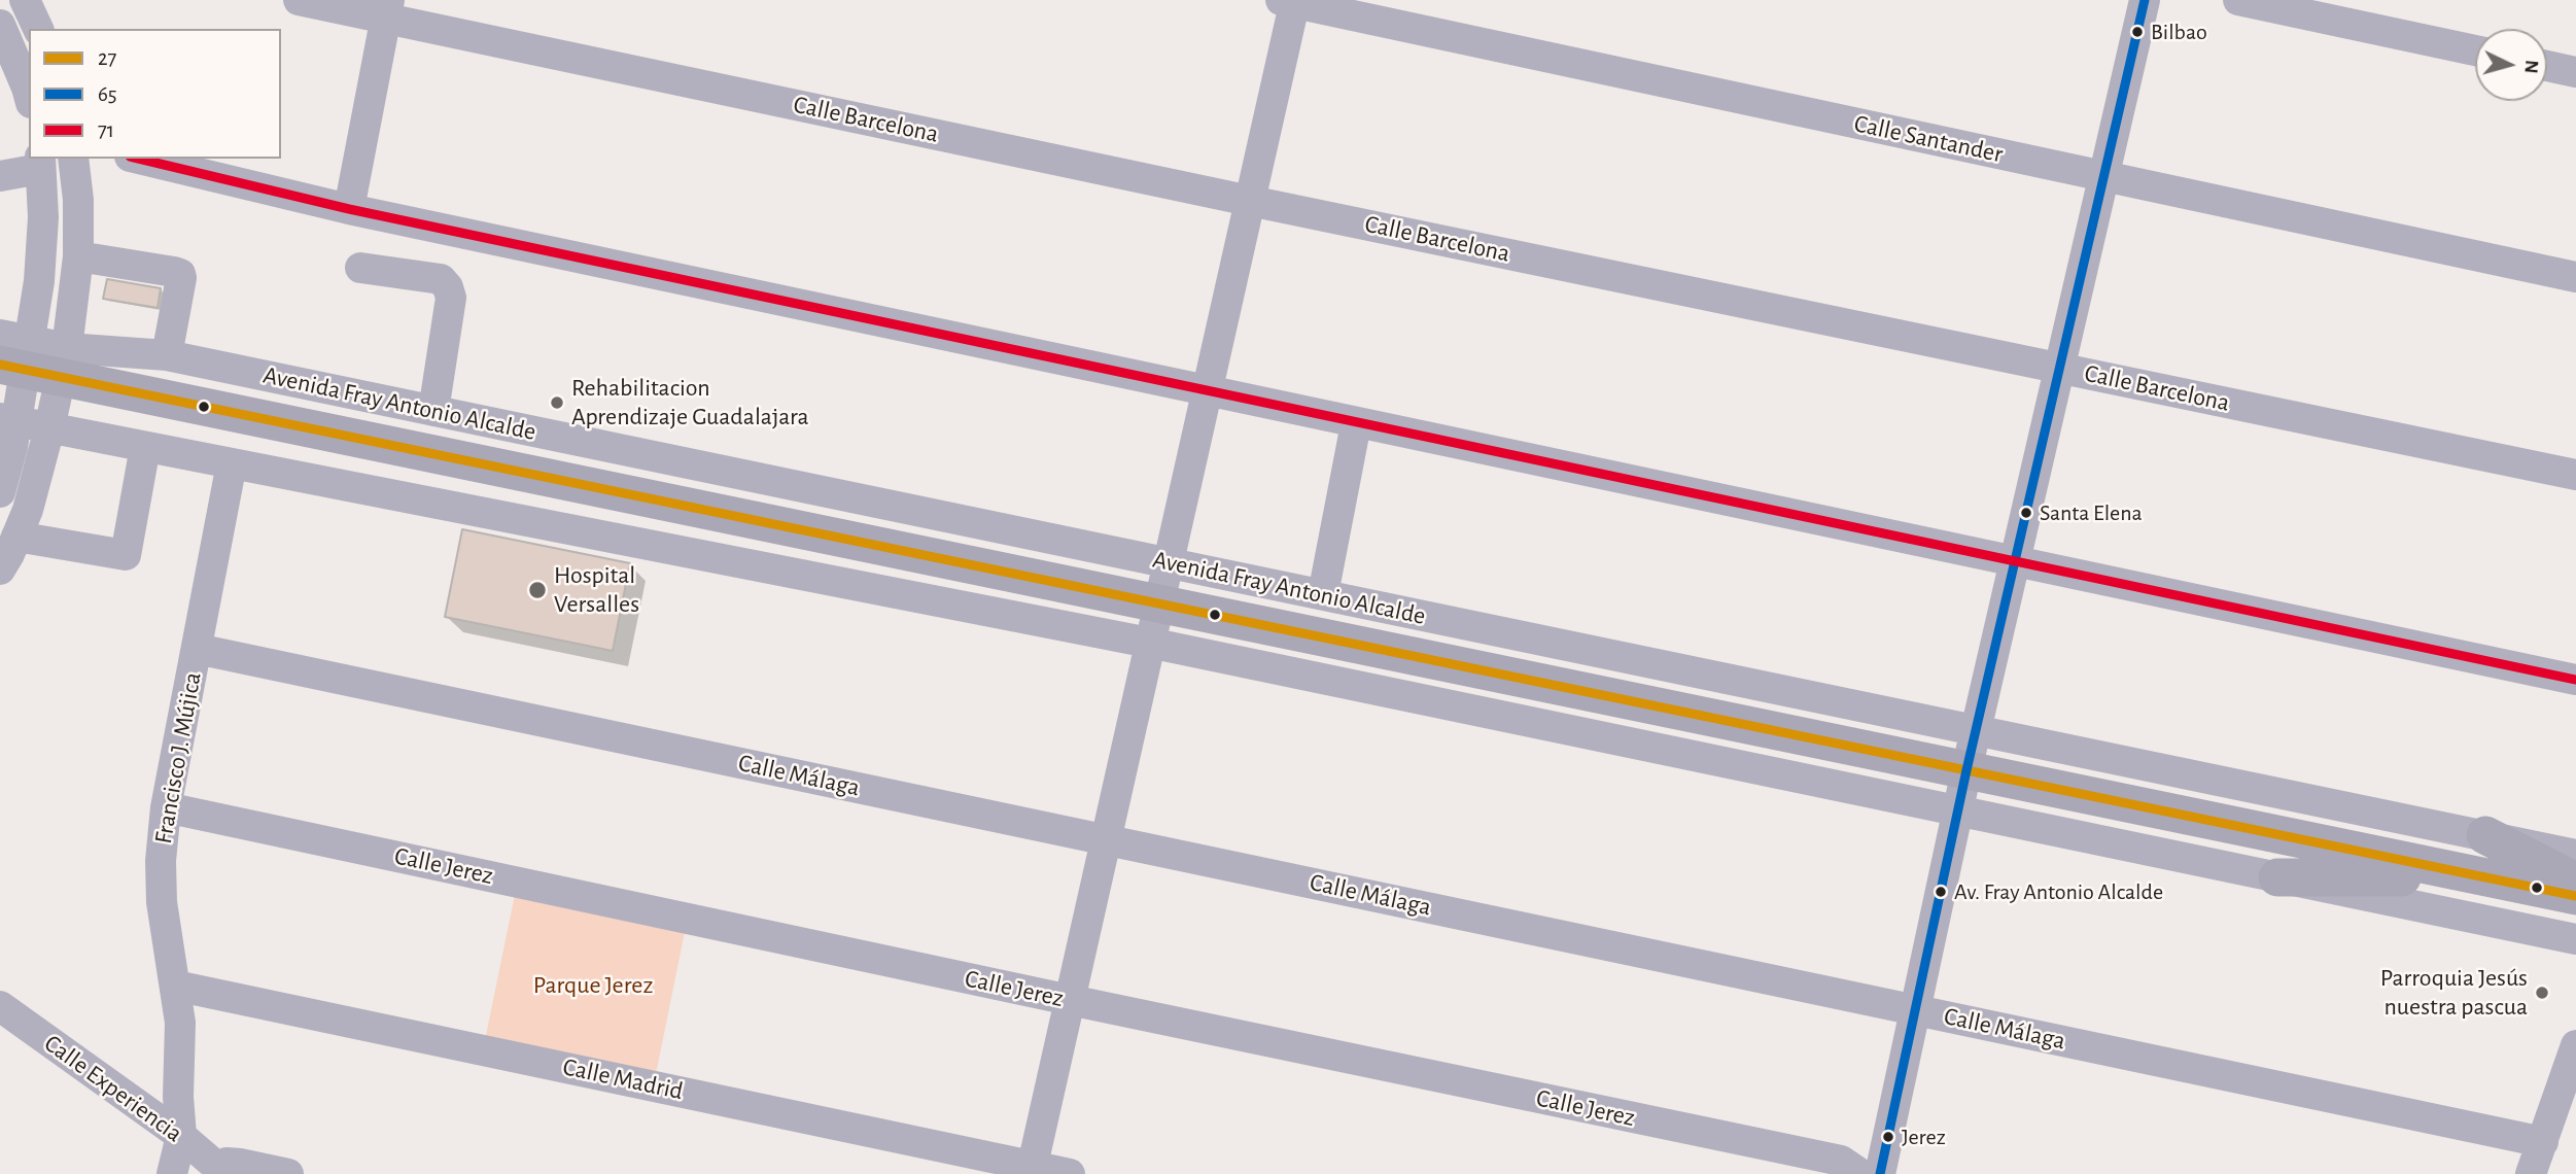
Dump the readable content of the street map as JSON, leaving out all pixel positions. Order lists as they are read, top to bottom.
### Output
{
  "streets": {
    "main road": ["Avenida Fray Antonio Alcalde"],
    "street": [
      "Calle Barcelona",
      "Calle Santander",
      "Francisco J. Mújica",
      "Calle Málaga",
      "Calle Jerez",
      "Calle Madrid",
      "Calle Experiencia"
    ]
  },
  "crossings": [
    ["Francisco J. Mújica", "Calle Málaga"],
    ["Francisco J. Mújica", "Calle Jerez"],
    ["Francisco J. Mújica", "Calle Madrid"],
    ["Francisco J. Mújica", "Calle Experiencia"]
  ],
  "parks": ["Parque Jerez"],
  "places": [
    "Bilbao",
    "Rehabilitacion Aprendizaje Guadalajara",
    "Santa Elena",
    "Hospital Versalles",
    "Av. Fray Antonio Alcalde",
    "Parroquia Jesús nuestra pascua",
    "Jerez"
  ],
  "lines": ["transit line 65", "transit line 71", "transit line 27"],
  "legend": ["27", "65", "71"],
  "north": "right"
}
